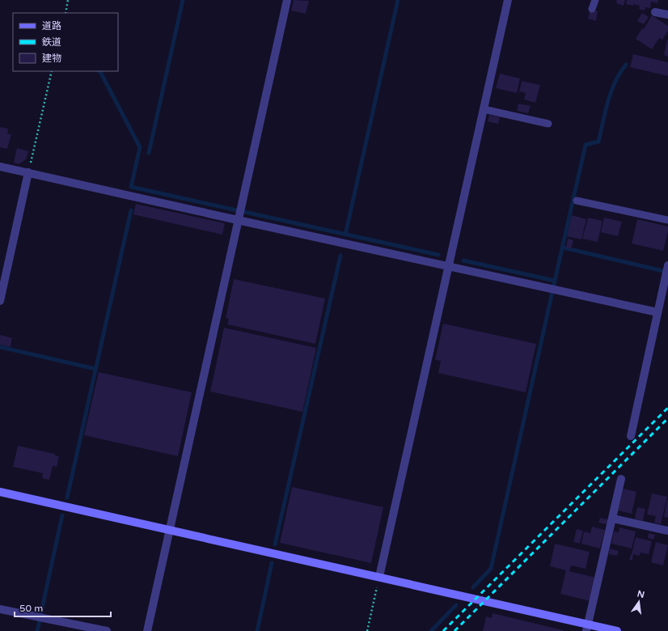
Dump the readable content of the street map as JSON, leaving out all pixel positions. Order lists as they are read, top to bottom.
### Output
{
  "legend": ["道路", "鉄道", "建物"],
  "scale_bar": "50 m",
  "north": "top"
}
